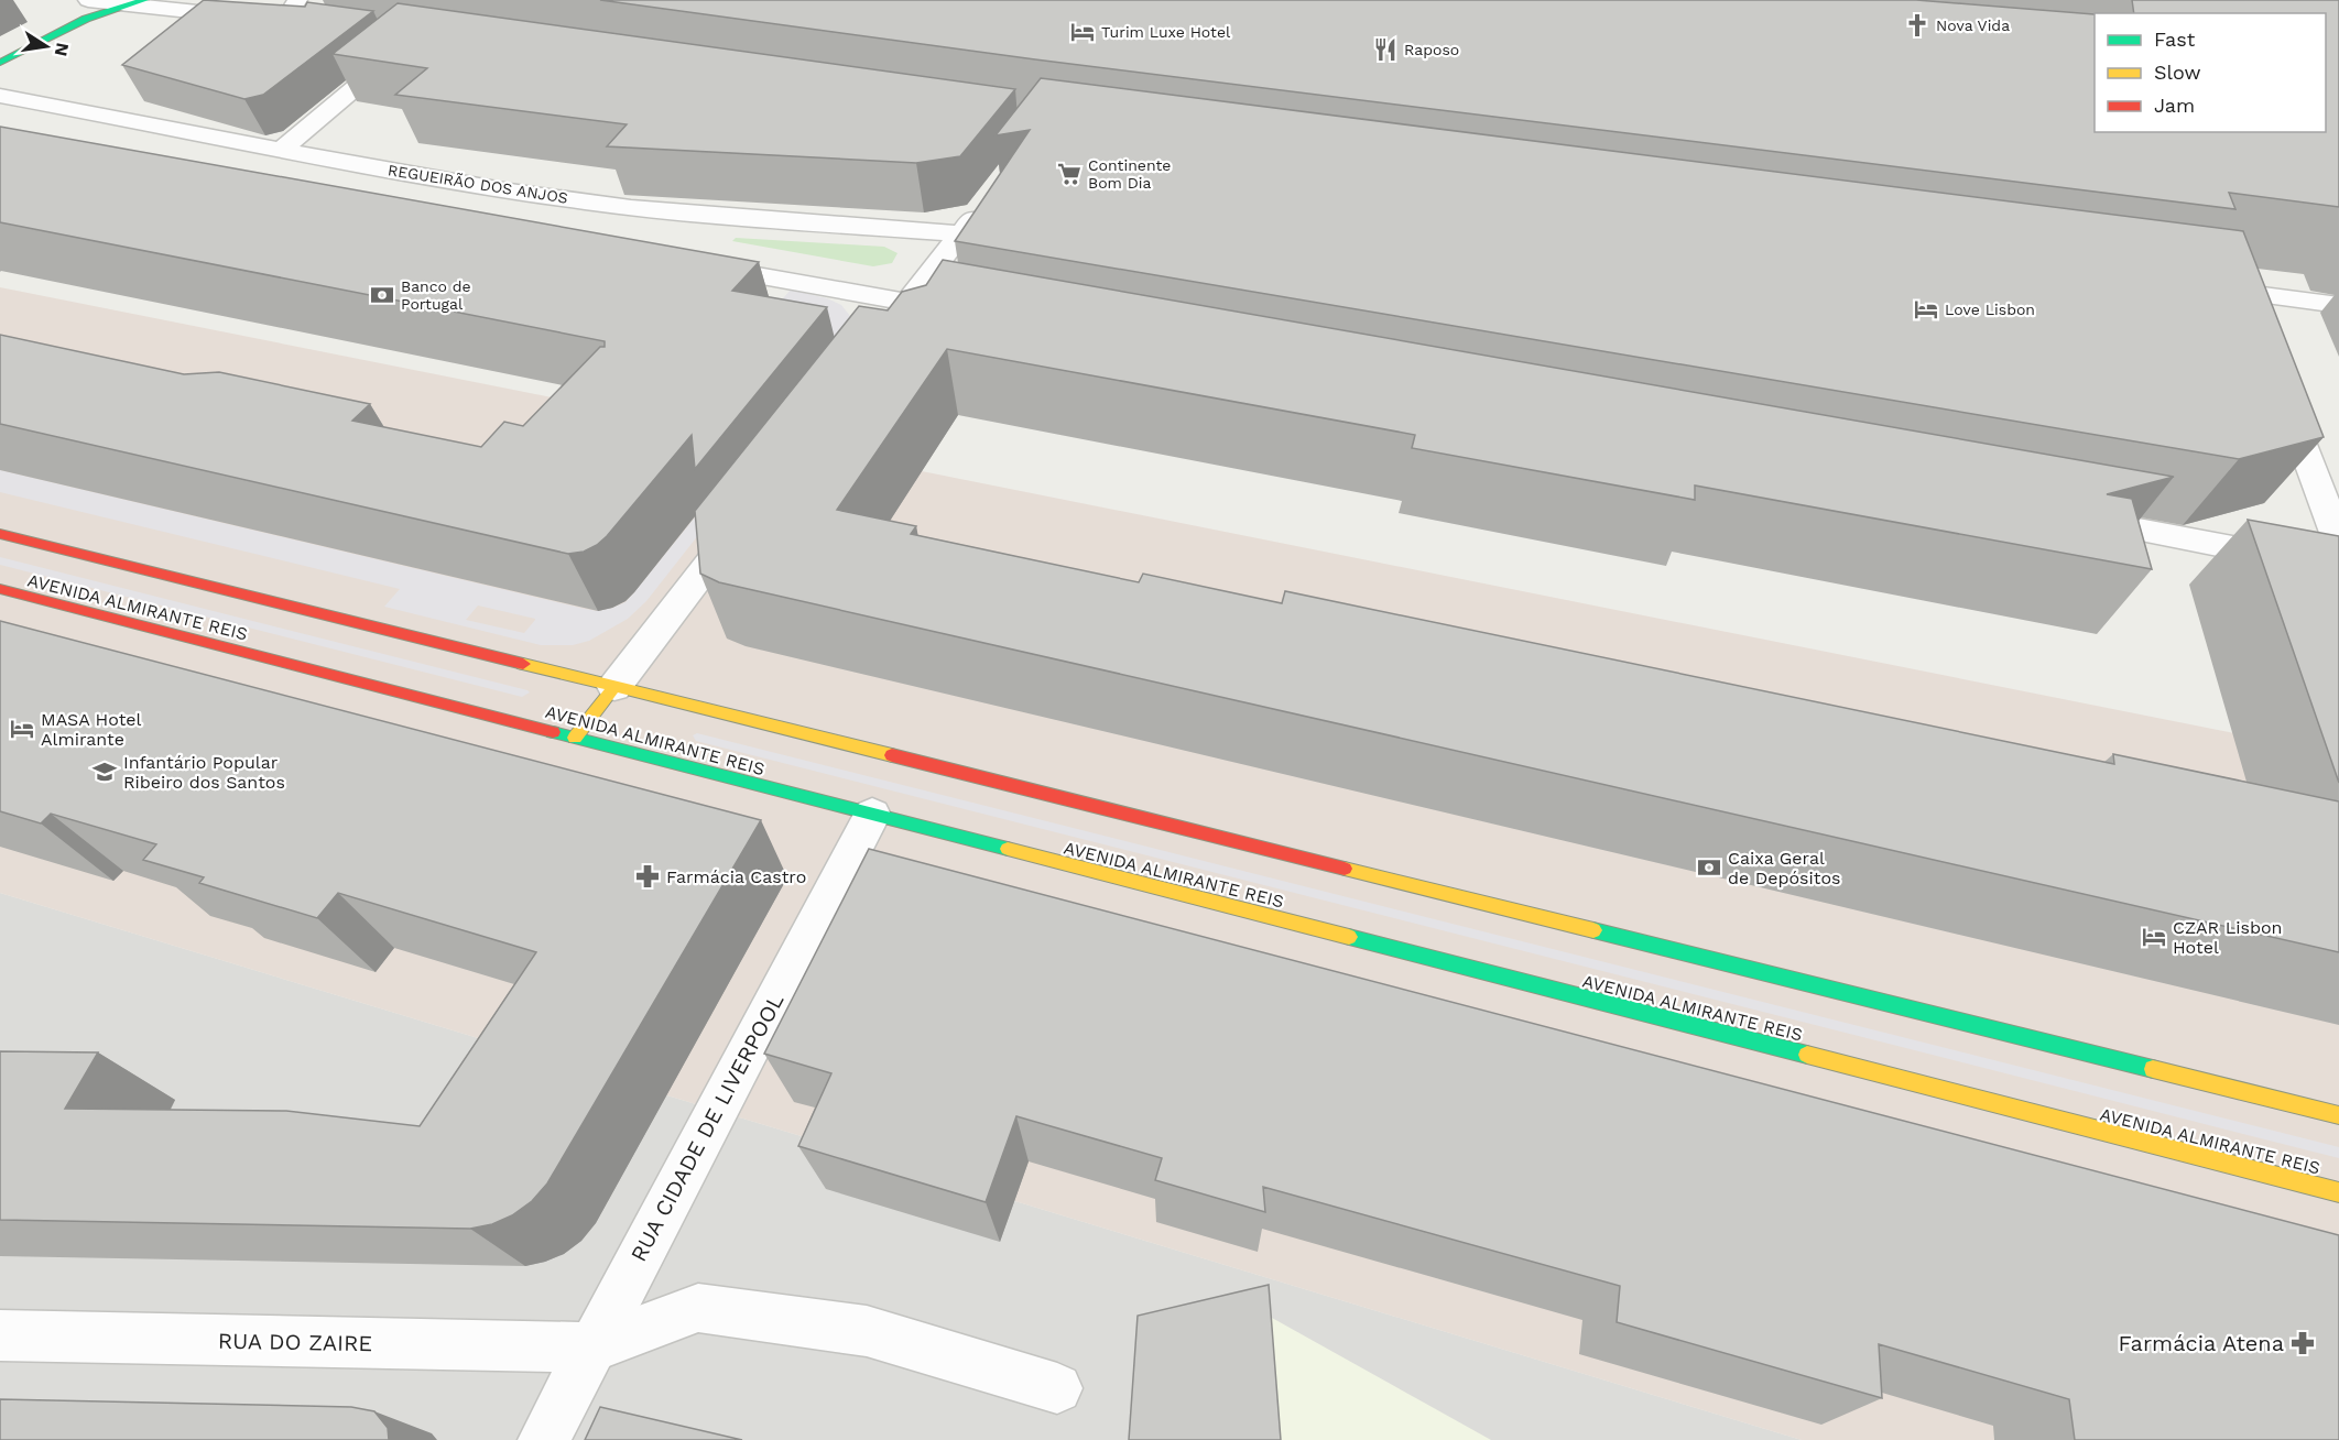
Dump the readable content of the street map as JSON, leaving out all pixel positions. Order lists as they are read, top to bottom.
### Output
{
  "streets": {
    "main road": ["AVENIDA ALMIRANTE REIS"],
    "street": ["REGUEIRÃO DOS ANJOS", "RUA CIDADE DE LIVERPOOL", "RUA DO ZAIRE"]
  },
  "crossings": [
    ["AVENIDA ALMIRANTE REIS", "RUA CIDADE DE LIVERPOOL"],
    ["RUA CIDADE DE LIVERPOOL", "RUA DO ZAIRE"]
  ],
  "places": {
    "church": ["Nova Vida"],
    "hotel": [
      "Turim Luxe Hotel",
      "Love Lisbon",
      "MASA Hotel Almirante",
      "CZAR Lisbon Hotel"
    ],
    "restaurant": ["Raposo"],
    "supermarket": ["Continente Bom Dia"],
    "bank": ["Banco de Portugal", "Caixa Geral de Depósitos"],
    "school or university": ["Infantário Popular Ribeiro dos Santos"],
    "pharmacy": ["Farmácia Castro", "Farmácia Atena"]
  },
  "legend": ["Fast", "Slow", "Jam"],
  "north": "right"
}
